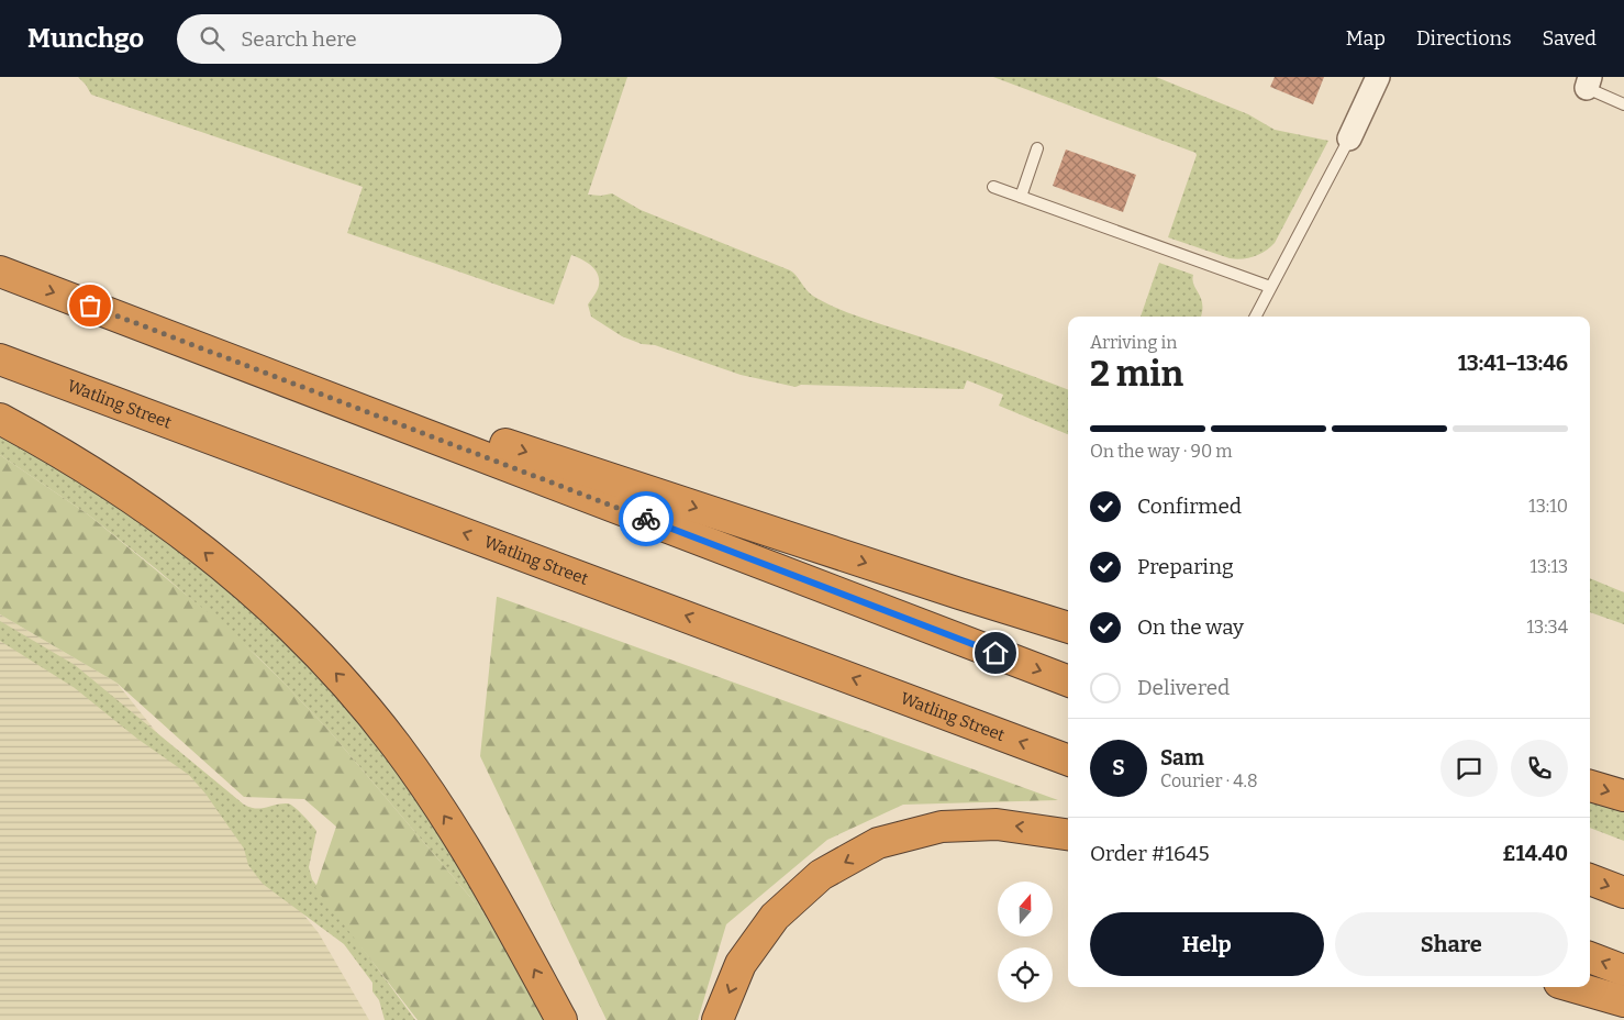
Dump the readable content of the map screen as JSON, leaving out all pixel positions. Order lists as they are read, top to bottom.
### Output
{
  "streets": {
    "highway": ["Watling Street"]
  },
  "north": "top",
  "page": {
    "header": "Munchgo",
    "search": "Search here",
    "nav": ["Map", "Directions", "Saved"],
    "heading": ["2 min", "Arriving in", "13:41–13:46"],
    "panel": [
      "Sam",
      "Courier · 4.8",
      "Order #1645",
      "£14.40"
    ],
    "bar": "On the way · 90 m",
    "list": [
      ["Confirmed", "13:10"],
      ["Preparing", "13:13"],
      ["On the way", "13:34"],
      "Delivered"
    ],
    "round": "S",
    "buttons": ["Help", "Share"]
  }
}
